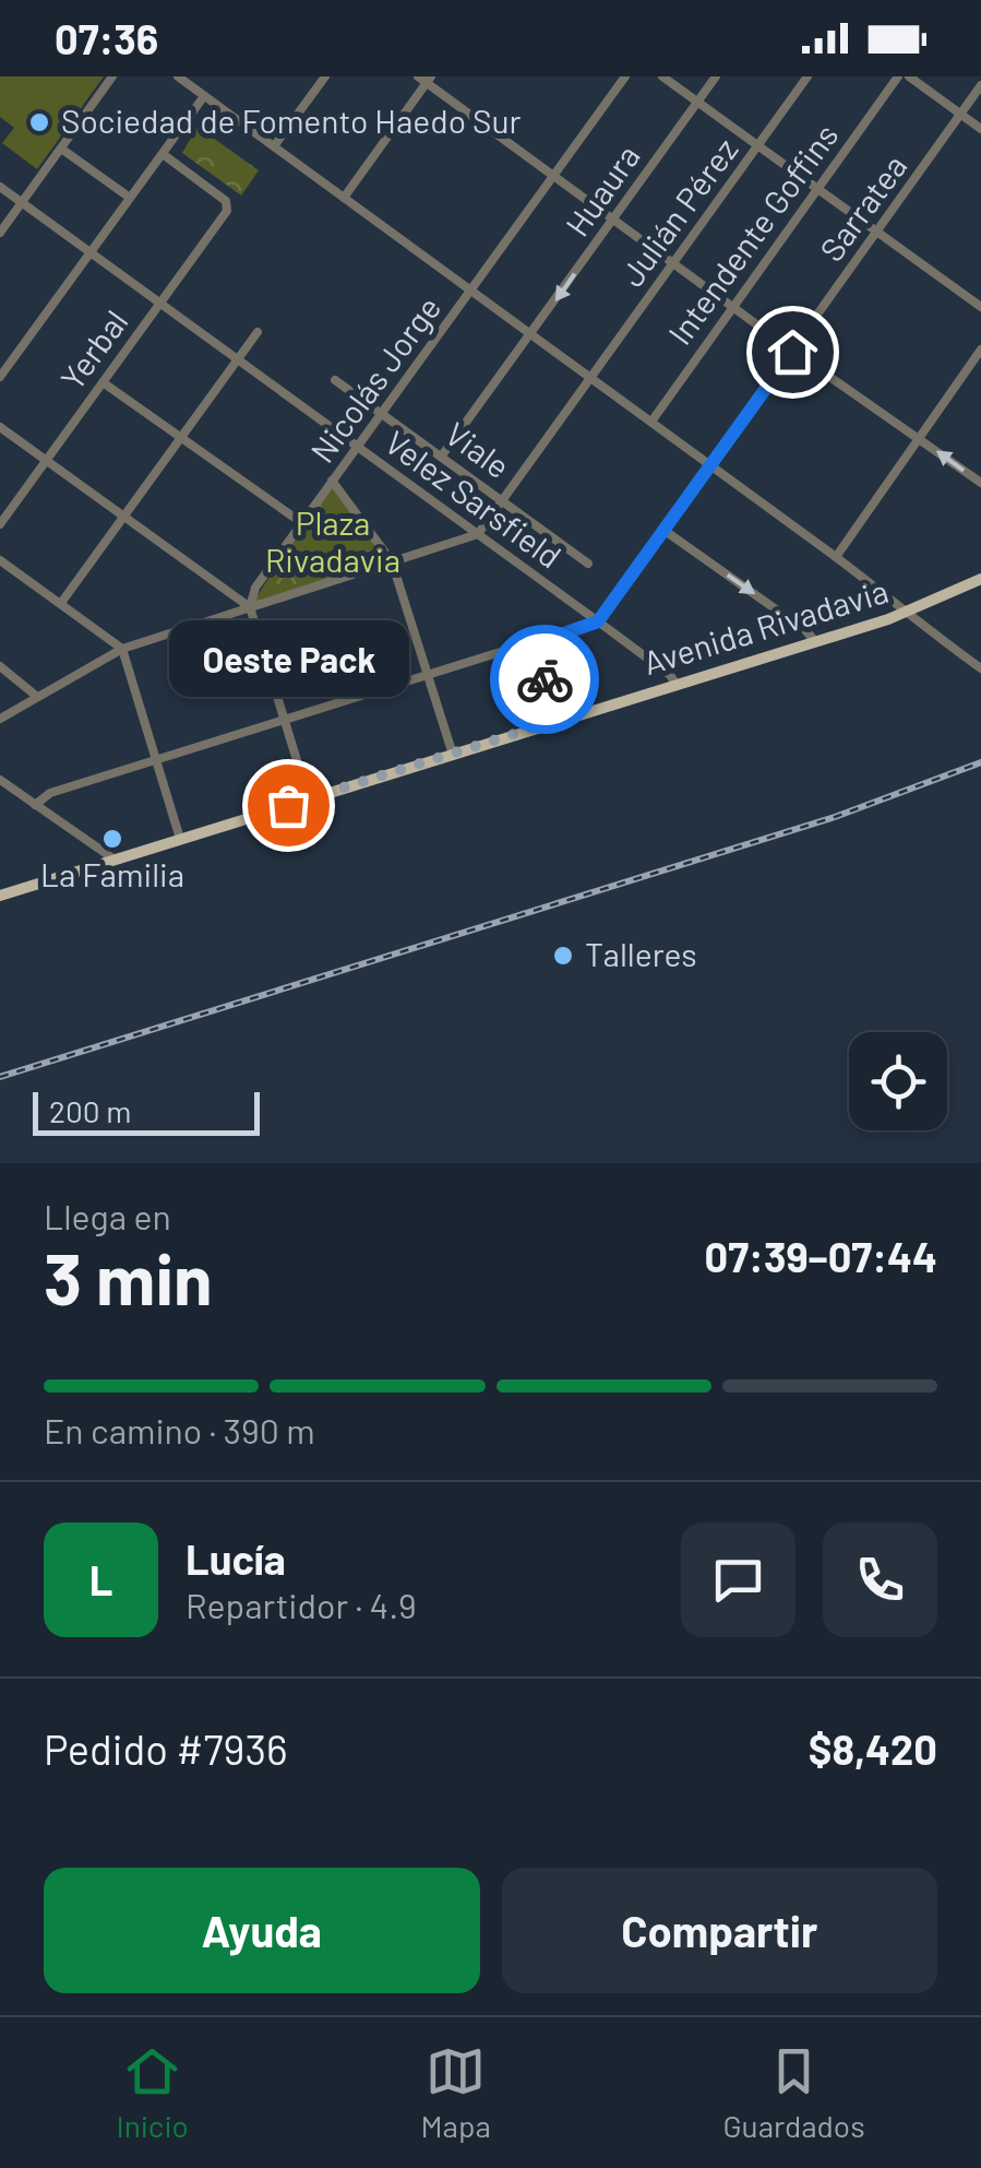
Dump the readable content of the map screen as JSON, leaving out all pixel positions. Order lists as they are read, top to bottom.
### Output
{
  "streets": {
    "main road": ["Avenida Rivadavia"],
    "street": [
      "Huaura",
      "Sarratea",
      "Julián Pérez",
      "Intendente Goffins",
      "Yerbal",
      "Nicolás Jorge",
      "Viale",
      "Velez Sarsfield"
    ]
  },
  "crossings": [
    ["Huaura", "Viale"],
    ["Sarratea", "Velez Sarsfield"],
    ["Julián Pérez", "Viale"],
    ["Julián Pérez", "Velez Sarsfield"],
    ["Yerbal", "Velez Sarsfield"],
    ["Nicolás Jorge", "Viale"],
    ["Nicolás Jorge", "Velez Sarsfield"],
    ["Velez Sarsfield", "Avenida Rivadavia"]
  ],
  "parks": ["Plaza Rivadavia"],
  "places": [
    "Sociedad de Fomento Haedo Sur",
    "Oeste Pack",
    "La Familia",
    "Talleres"
  ],
  "scale_bar": "200 m",
  "page": {
    "status": "07:36",
    "bubble": "Oeste Pack",
    "scale": "200 m",
    "heading": ["3 min", "Llega en", "07:39–07:44"],
    "panel": [
      "Lucía",
      "Repartidor · 4.9",
      "Pedido #7936",
      "$8,420"
    ],
    "bar": "En camino · 390 m",
    "round": "L",
    "buttons": ["Ayuda", "Compartir"],
    "tabs": ["Inicio", "Mapa", "Guardados"]
  }
}
